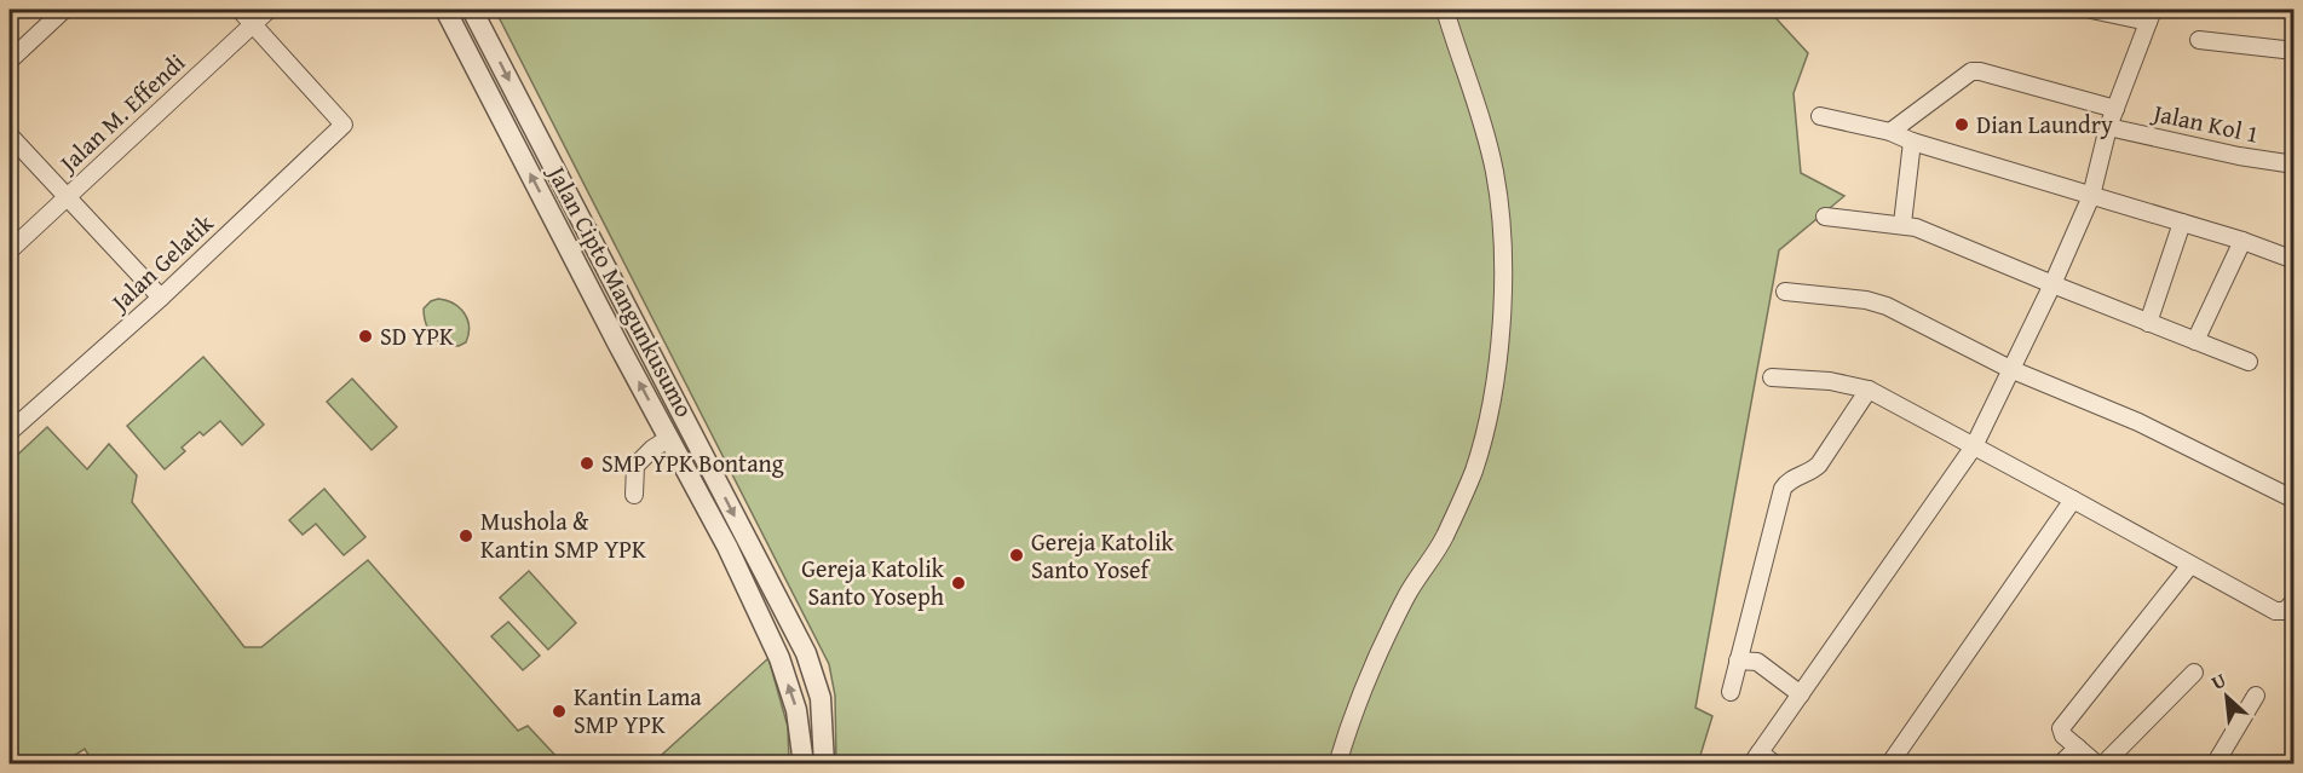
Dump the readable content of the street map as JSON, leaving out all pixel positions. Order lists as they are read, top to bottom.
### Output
{
  "streets": {
    "street": [
      "Jalan M. Effendi",
      "Jalan Kol 1",
      "Jalan Gelatik",
      "Jalan Cipto Mangunkusumo"
    ]
  },
  "crossings": [
    ["Jalan M. Effendi", "Jalan Gelatik"]
  ],
  "places": [
    "Dian Laundry",
    "SD YPK",
    "SMP YPK Bontang",
    "Mushola & Kantin SMP YPK",
    "Gereja Katolik Santo Yosef",
    "Gereja Katolik Santo Yoseph",
    "Kantin Lama SMP YPK"
  ],
  "north": "top left"
}
